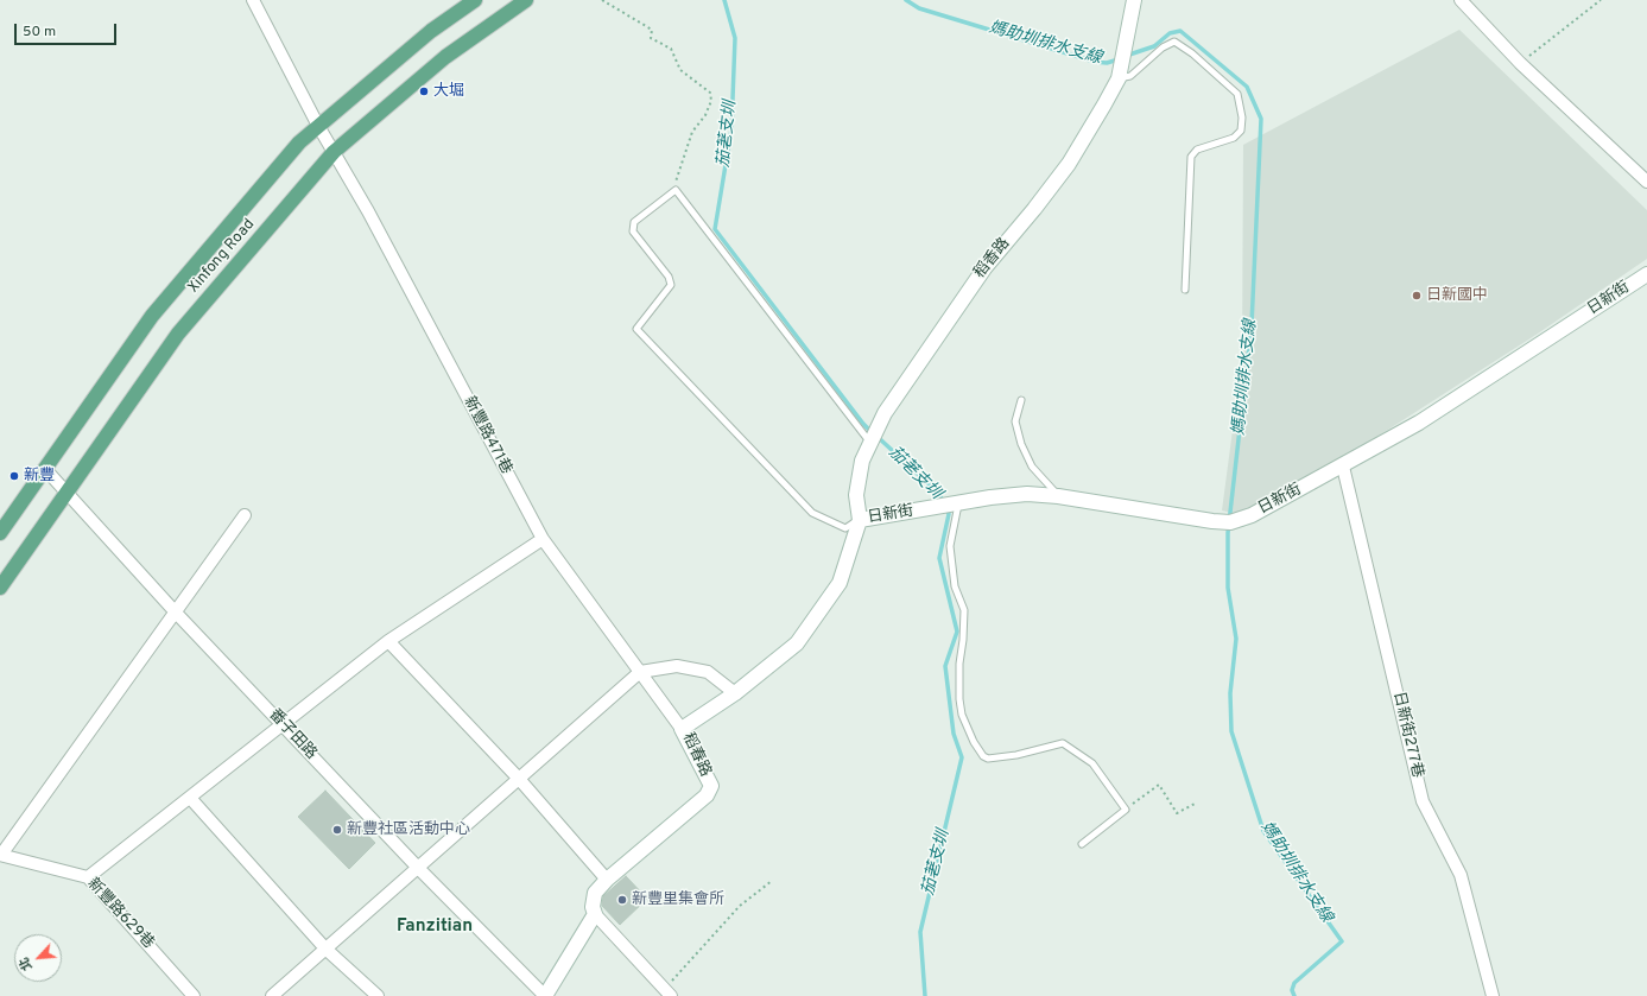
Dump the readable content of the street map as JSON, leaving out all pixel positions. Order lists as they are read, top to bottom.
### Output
{
  "streets": {
    "main road": ["Xinfong Road"],
    "street": [
      "稻香路",
      "日新街",
      "新豐路471巷",
      "番子田路",
      "日新街277巷",
      "稻春路",
      "新豐路629巷"
    ]
  },
  "crossings": [
    ["Xinfong Road", "新豐路471巷"],
    ["Xinfong Road", "番子田路"],
    ["稻香路", "日新街"],
    ["稻香路", "稻春路"],
    ["日新街", "日新街277巷"],
    ["日新街", "稻春路"],
    ["新豐路471巷", "稻春路"],
    ["番子田路", "稻春路"]
  ],
  "districts": ["Fanzitian"],
  "water": ["媽助圳排水支線", "茄荖支圳"],
  "places": [
    "大堀",
    "日新國中",
    "新豐",
    "新豐社區活動中心",
    "新豐里集會所"
  ],
  "scale_bar": "50 m",
  "north": "bottom left"
}
